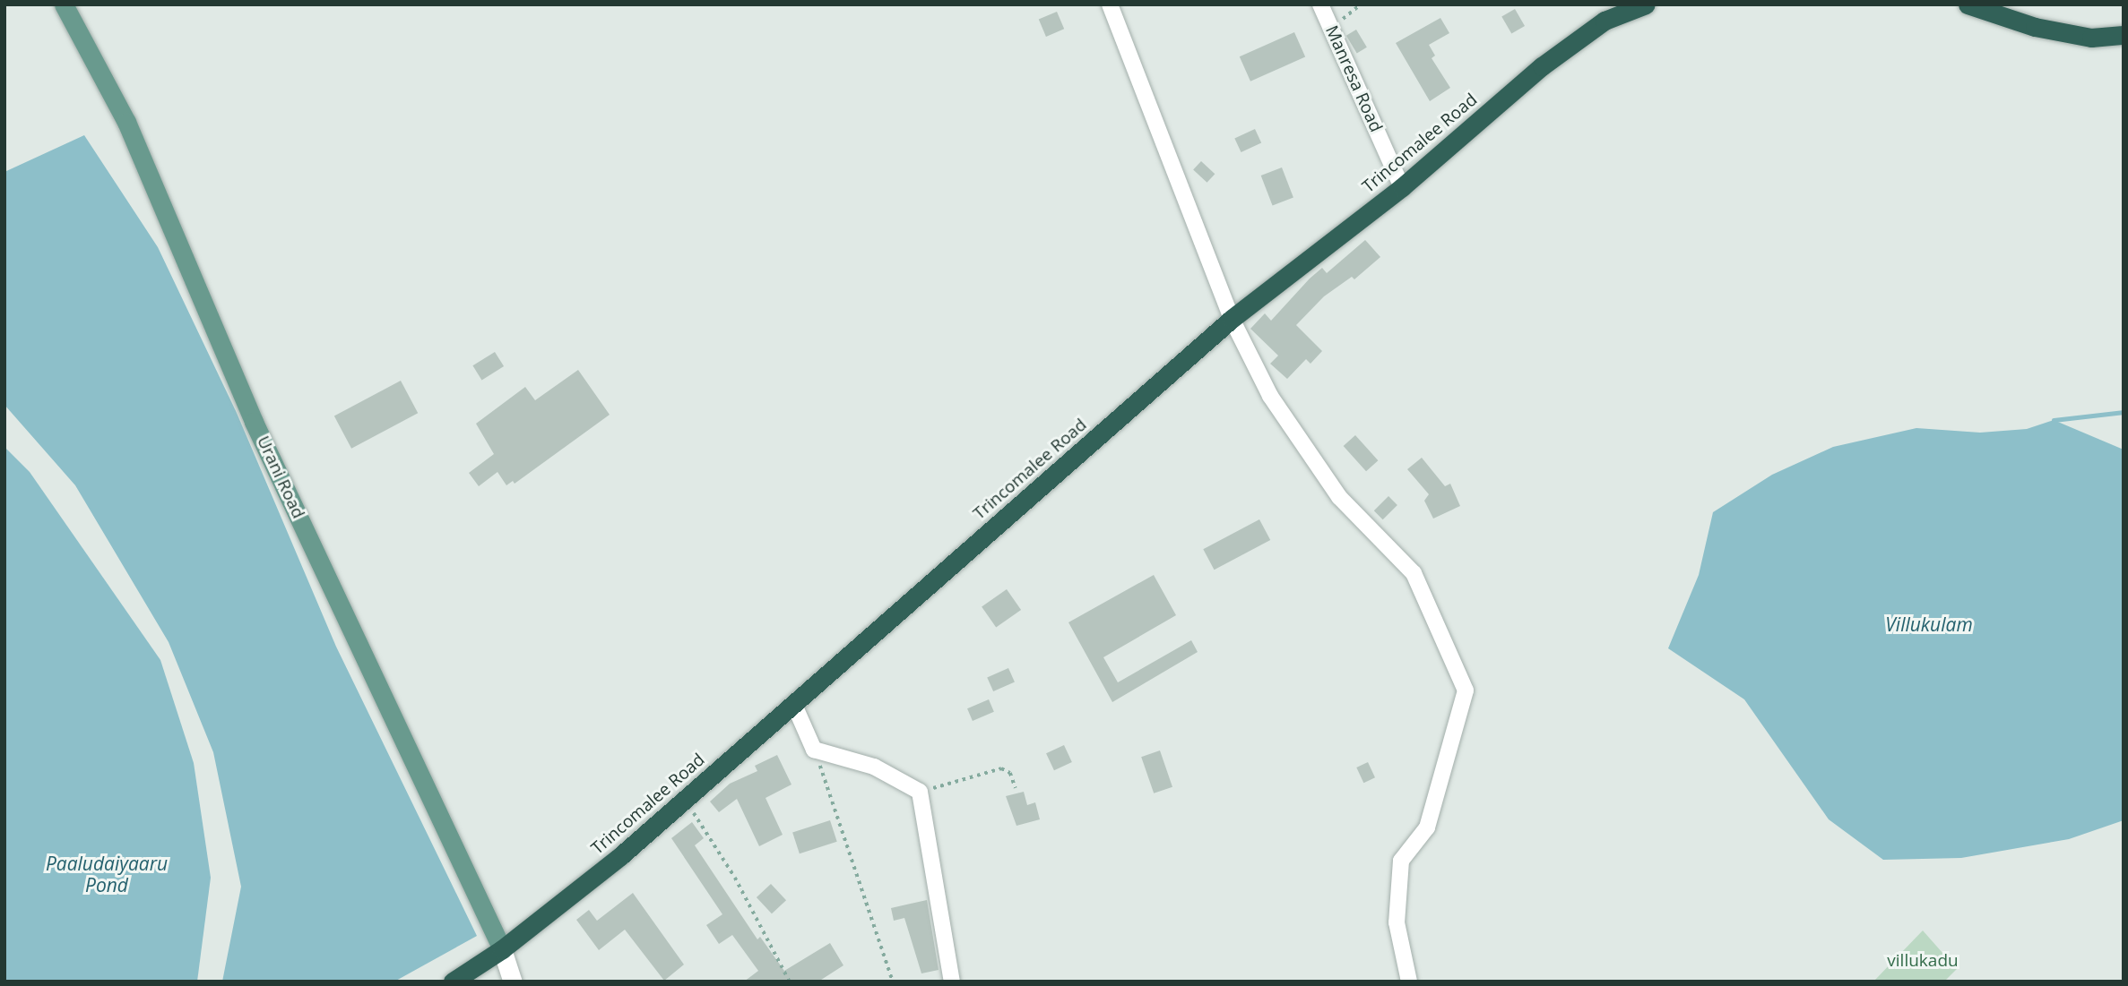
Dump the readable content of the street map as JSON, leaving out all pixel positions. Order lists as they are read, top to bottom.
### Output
{
  "streets": {
    "highway": ["Trincomalee Road"],
    "main road": ["Urani Road"],
    "street": ["Manresa Road"]
  },
  "crossings": [
    ["Manresa Road", "Trincomalee Road"],
    ["Trincomalee Road", "Urani Road"]
  ],
  "water": ["Villukulam", "Paaludaiyaaru Pond"],
  "parks": ["villukadu"]
}
